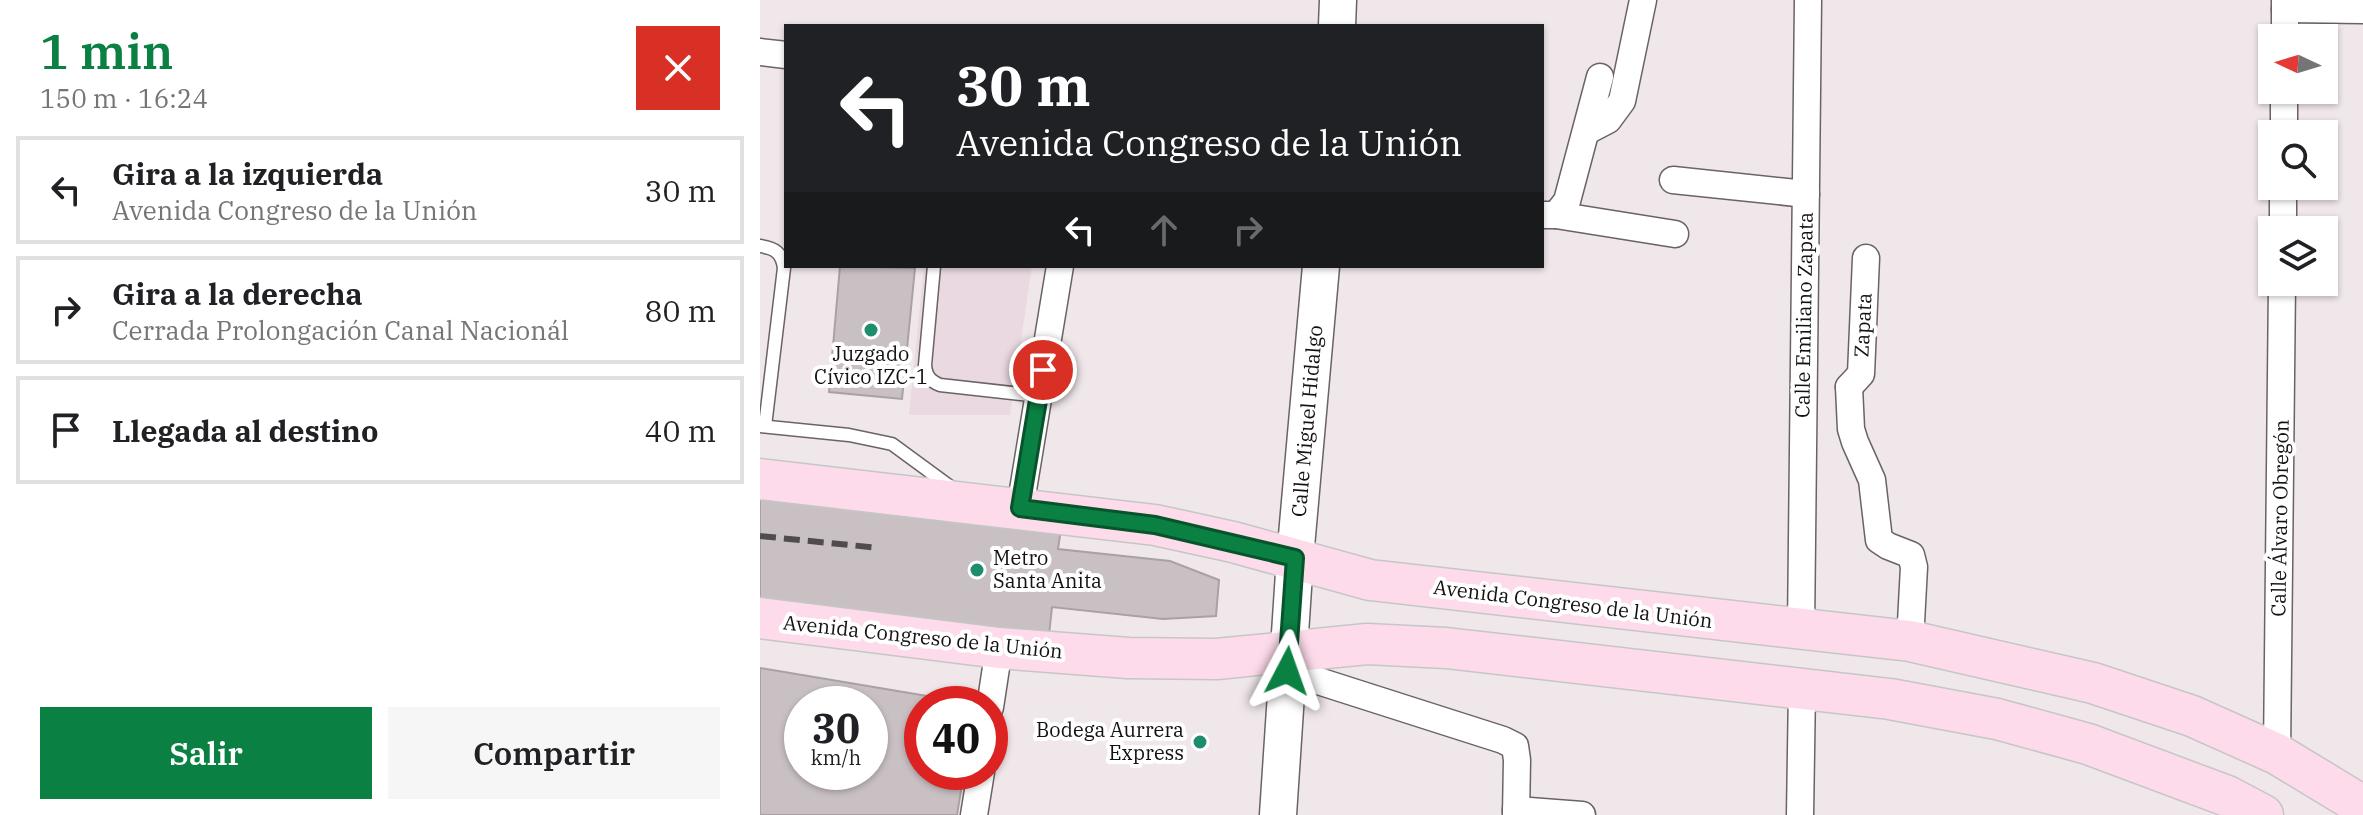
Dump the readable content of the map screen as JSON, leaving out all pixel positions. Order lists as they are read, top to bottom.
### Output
{
  "streets": {
    "main road": ["Avenida Congreso de la Unión"],
    "street": [
      "Calle Emiliano Zapata",
      "Zapata",
      "Calle Miguel Hidalgo",
      "Calle Álvaro Obregón"
    ]
  },
  "crossings": [
    ["Calle Emiliano Zapata", "Avenida Congreso de la Unión"],
    ["Calle Miguel Hidalgo", "Avenida Congreso de la Unión"],
    ["Calle Álvaro Obregón", "Avenida Congreso de la Unión"]
  ],
  "places": ["Juzgado Cívico IZC-1", "Metro Santa Anita", "Bodega Aurrera Express"],
  "north": "left",
  "page": {
    "heading": ["1 min", "150 m · 16:24"],
    "turn": ["30 m", "Avenida Congreso de la Unión"],
    "list": [
      {
        "name": "Gira a la izquierda",
        "note": "Avenida Congreso de la Unión",
        "value": "30 m"
      },
      {
        "name": "Gira a la derecha",
        "note": "Cerrada Prolongación Canal Nacionál",
        "value": "80 m"
      },
      {
        "name": "Llegada al destino",
        "value": "40 m"
      }
    ],
    "speed": "30 km/h",
    "limit": "40",
    "buttons": ["Salir", "Compartir"]
  }
}
